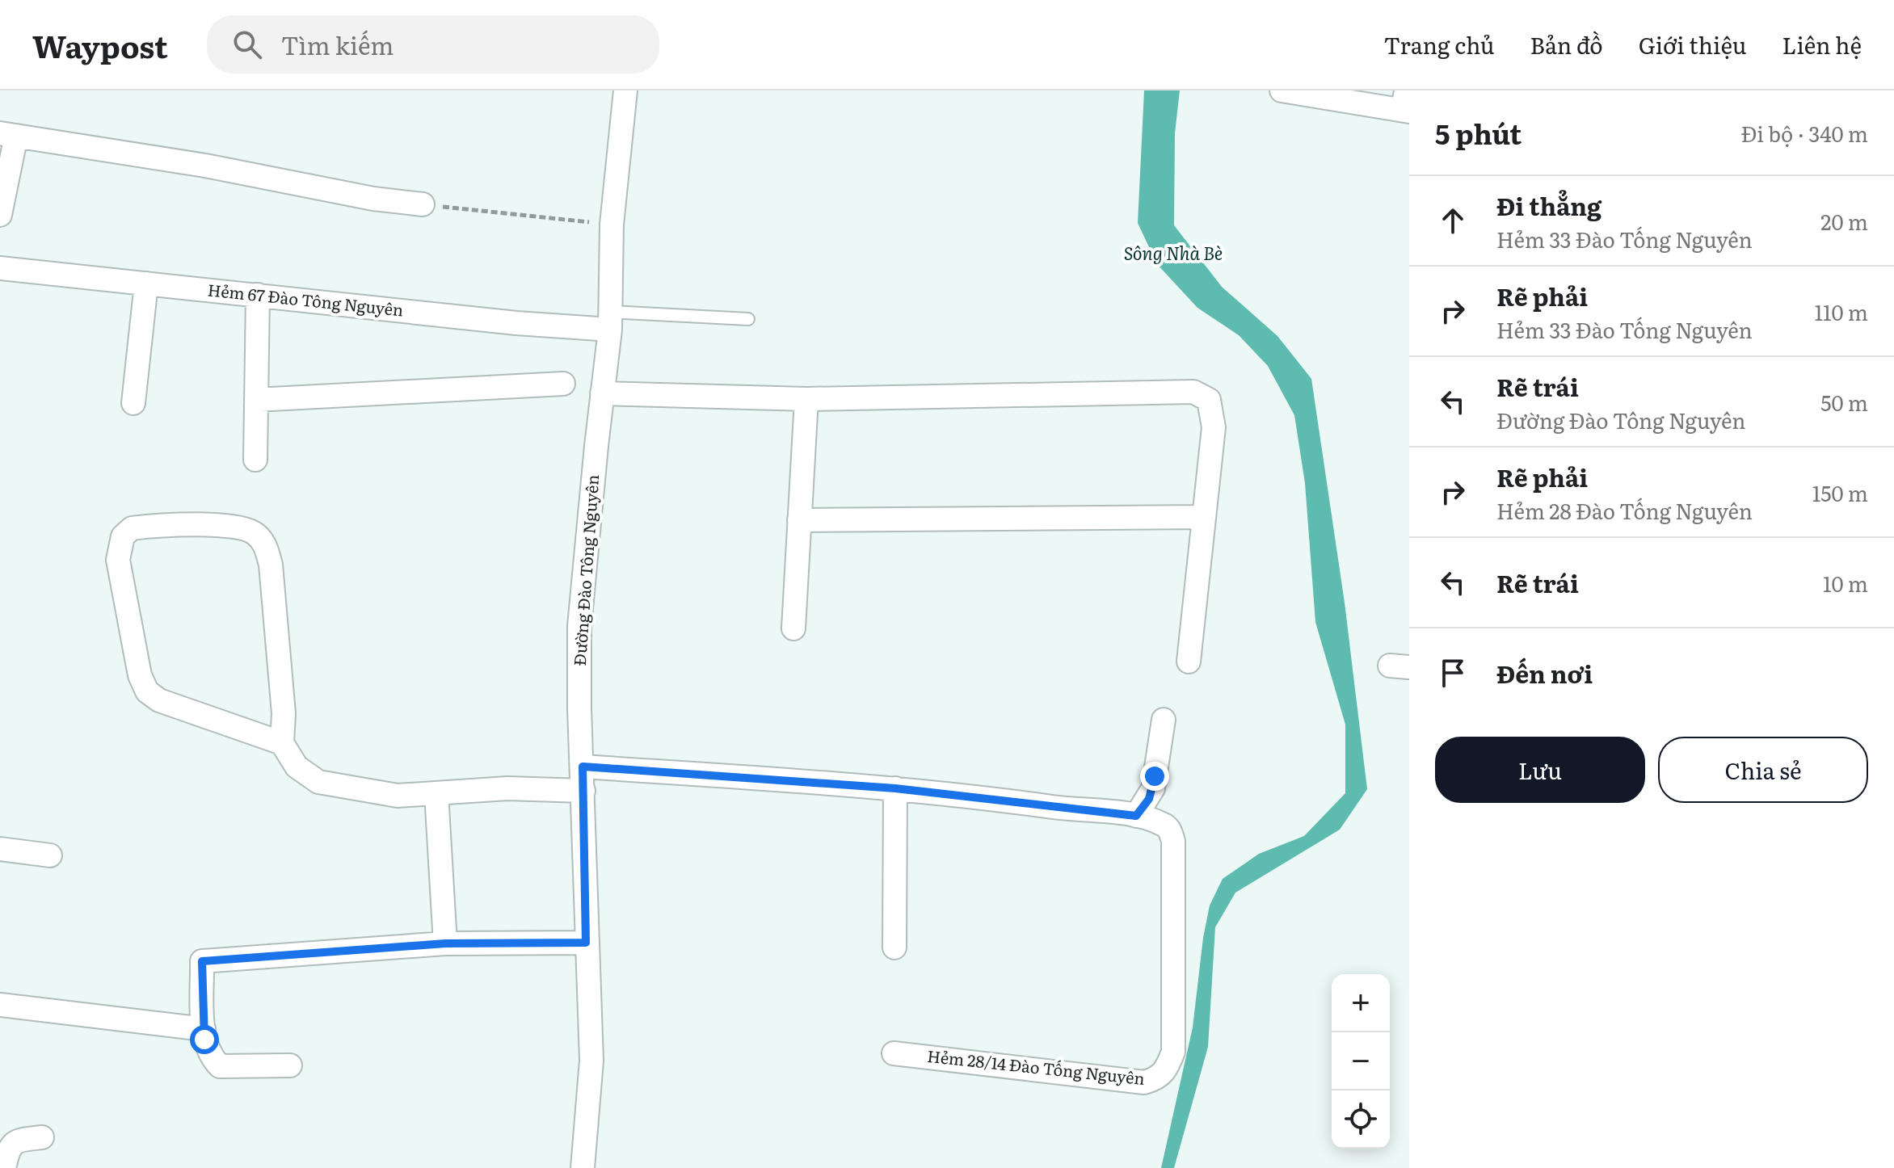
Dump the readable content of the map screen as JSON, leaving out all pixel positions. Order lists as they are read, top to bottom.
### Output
{
  "streets": {
    "street": ["Hẻm 67 Đào Tông Nguyên", "Đường Đào Tông Nguyên", "Hẻm 28/14 Đào Tống Nguyên"]
  },
  "crossings": [
    ["Hẻm 67 Đào Tông Nguyên", "Đường Đào Tông Nguyên"]
  ],
  "water": ["Sông Nhà Bè"],
  "page": {
    "header": "Waypost",
    "search": "Tìm kiếm",
    "nav": [
      "Trang chủ",
      "Bản đồ",
      "Giới thiệu",
      "Liên hệ"
    ],
    "heading": ["5 phút", "Đi bộ · 340 m"],
    "list": [
      ["Đi thẳng", "Hẻm 33 Đào Tống Nguyên", "20 m"],
      ["Rẽ phải", "Hẻm 33 Đào Tống Nguyên", "110 m"],
      ["Rẽ trái", "Đường Đào Tông Nguyên", "50 m"],
      ["Rẽ phải", "Hẻm 28 Đào Tống Nguyên", "150 m"],
      ["Rẽ trái", "10 m"],
      "Đến nơi"
    ],
    "buttons": ["Lưu", "Chia sẻ"],
    "map_buttons": ["+", "−"]
  }
}
